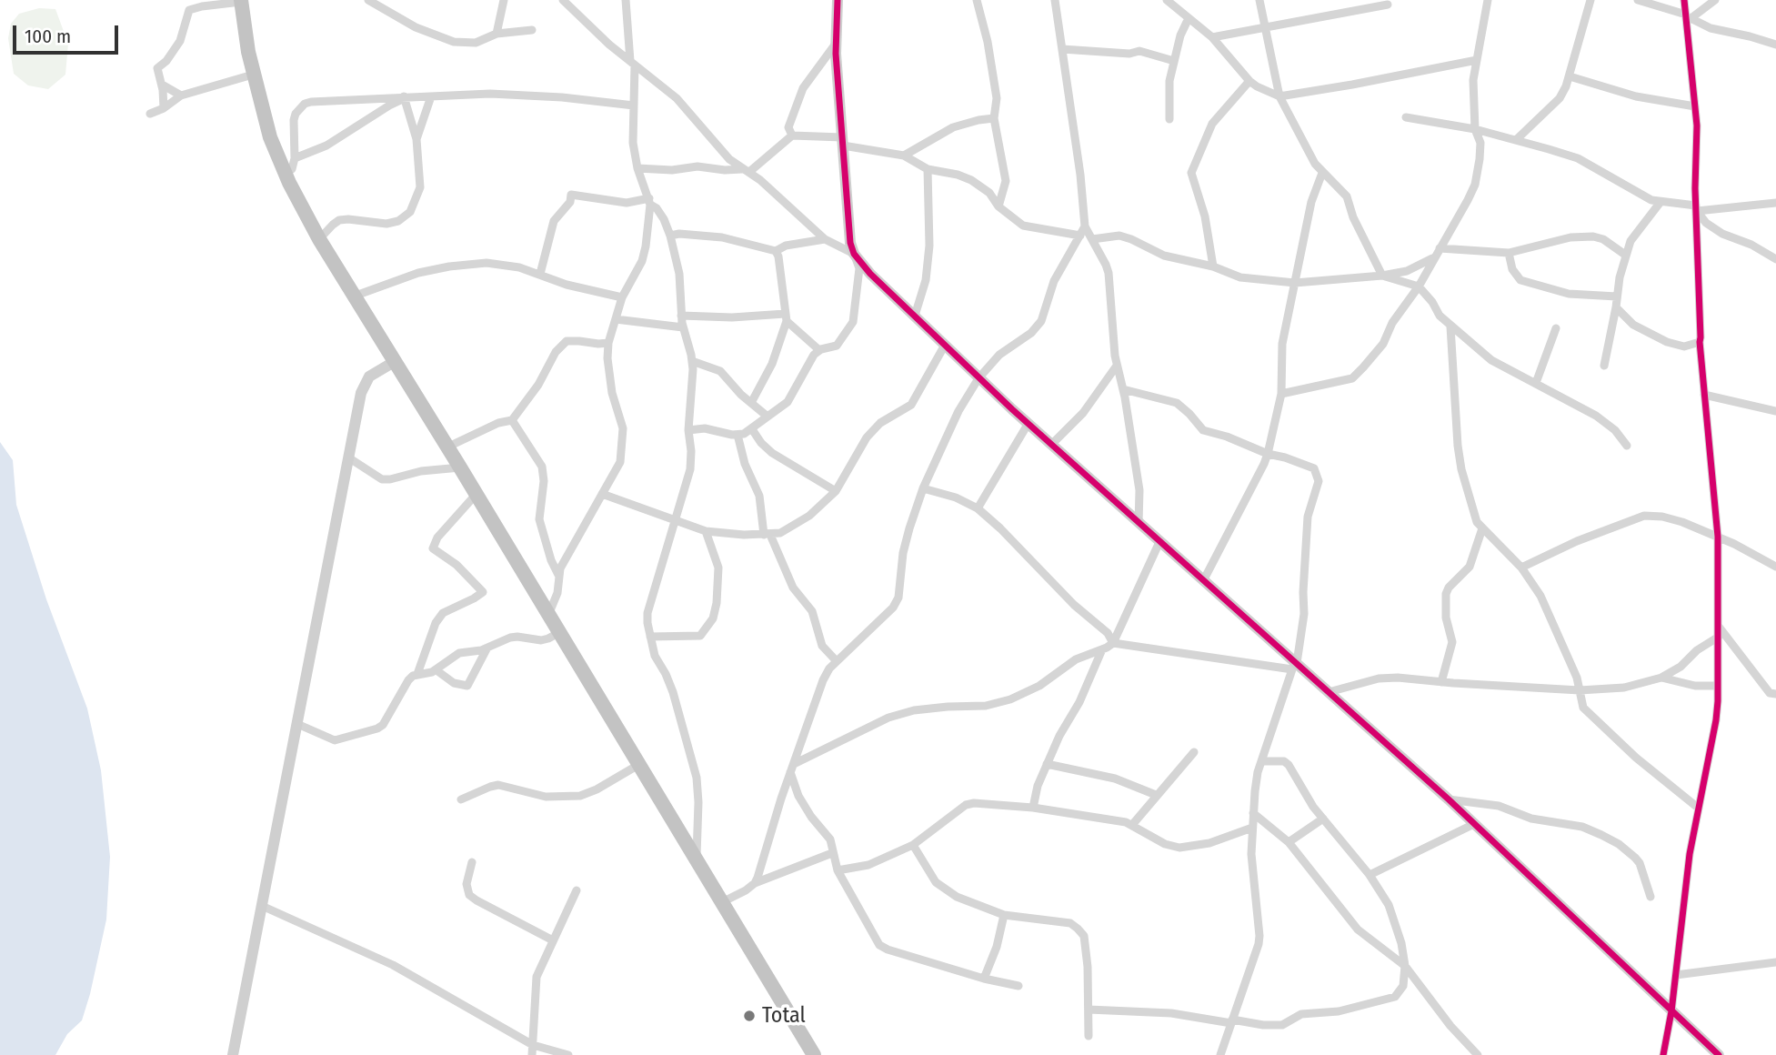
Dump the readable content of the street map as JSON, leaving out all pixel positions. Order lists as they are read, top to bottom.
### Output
{
  "places": ["Total"],
  "scale_bar": "100 m"
}
